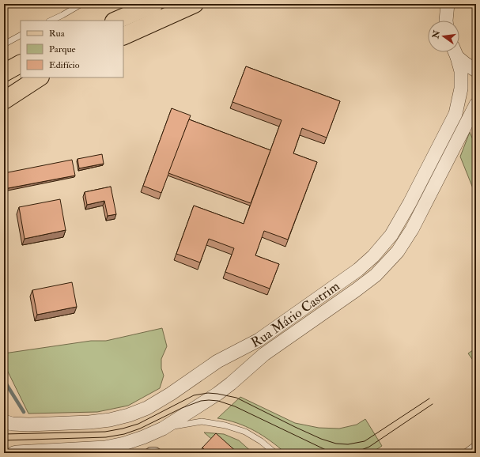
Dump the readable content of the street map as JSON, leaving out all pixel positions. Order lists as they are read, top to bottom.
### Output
{
  "streets": {
    "street": ["Rua Mário Castrim"]
  },
  "legend": ["Rua", "Parque", "Edifício"],
  "north": "left"
}
